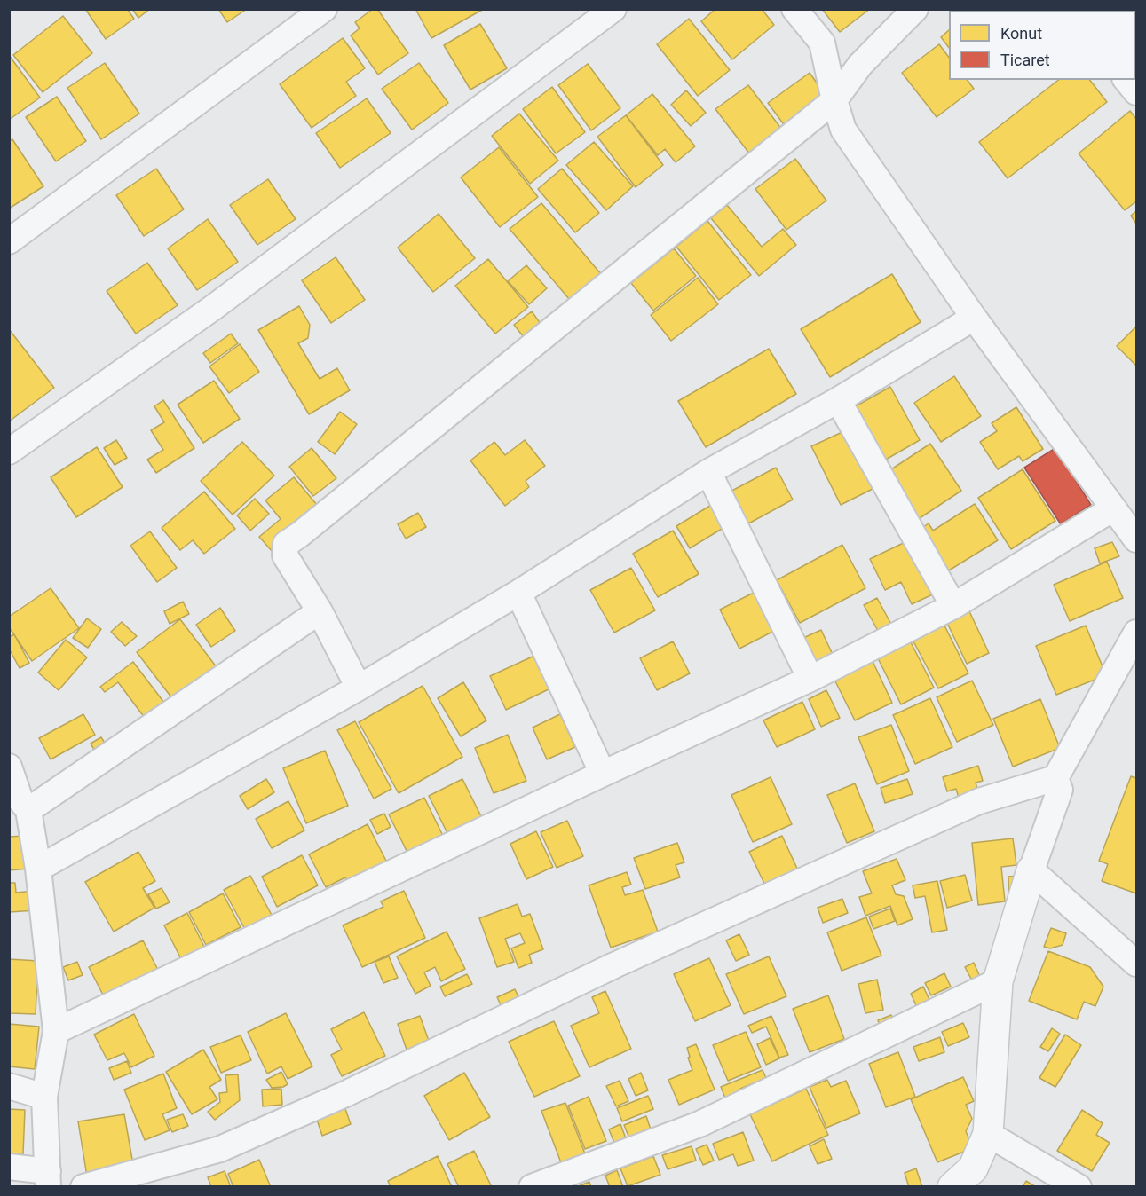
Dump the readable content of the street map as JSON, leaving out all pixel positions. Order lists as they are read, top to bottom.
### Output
{
  "legend": ["Konut", "Ticaret"]
}
